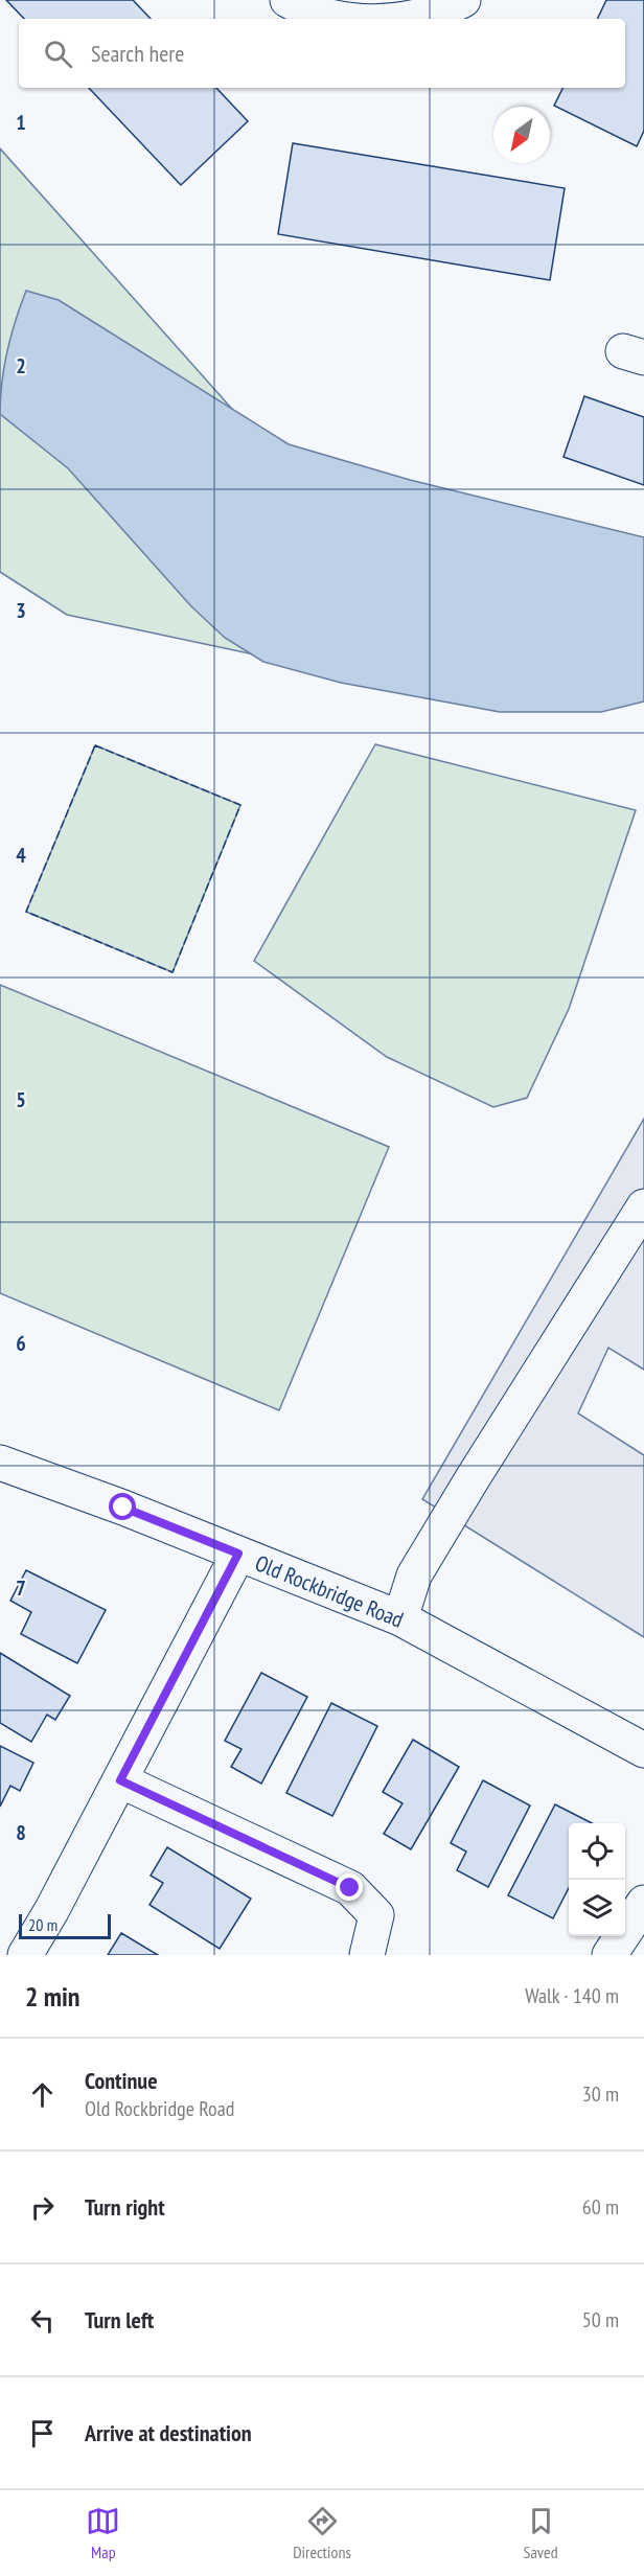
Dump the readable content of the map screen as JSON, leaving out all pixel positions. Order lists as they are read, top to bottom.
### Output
{
  "streets": {
    "street": ["Old Rockbridge Road"]
  },
  "scale_bar": "20 m",
  "north": "bottom left",
  "page": {
    "search": "Search here",
    "scale": "20 m",
    "heading": ["2 min", "Walk · 140 m"],
    "list": [
      ["Continue", "Old Rockbridge Road", "30 m"],
      ["Turn right", "60 m"],
      ["Turn left", "50 m"],
      "Arrive at destination"
    ],
    "nav": ["Map", "Directions", "Saved"]
  },
  "grid": {
    "rows": [
      "1",
      "2",
      "3",
      "4",
      "5",
      "6",
      "7",
      "8"
    ]
  }
}
